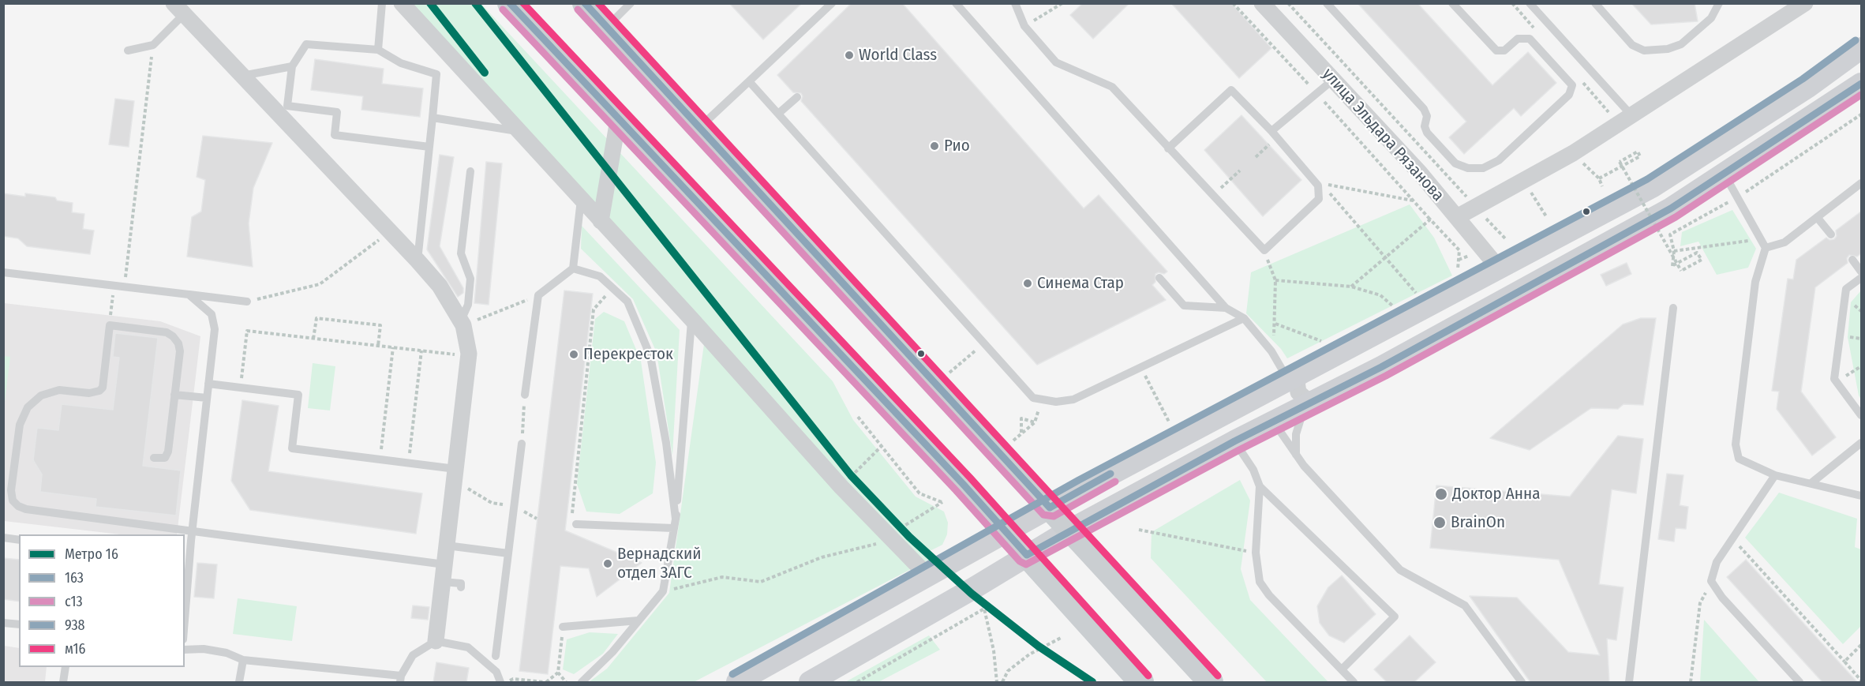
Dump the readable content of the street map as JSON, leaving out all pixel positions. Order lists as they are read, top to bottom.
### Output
{
  "streets": {
    "street": ["улица Эльдара Рязанова"]
  },
  "places": [
    "World Class",
    "Рио",
    "Синема Стар",
    "Перекресток",
    "Доктор Анна",
    "BrainOn",
    "Вернадский отдел ЗАГС"
  ],
  "lines": [
    "metro line 16",
    "transit line 163",
    "transit line м16",
    "transit line с13",
    "transit line 938"
  ],
  "legend": [
    "Метро 16",
    "163",
    "с13",
    "938",
    "м16"
  ]
}
